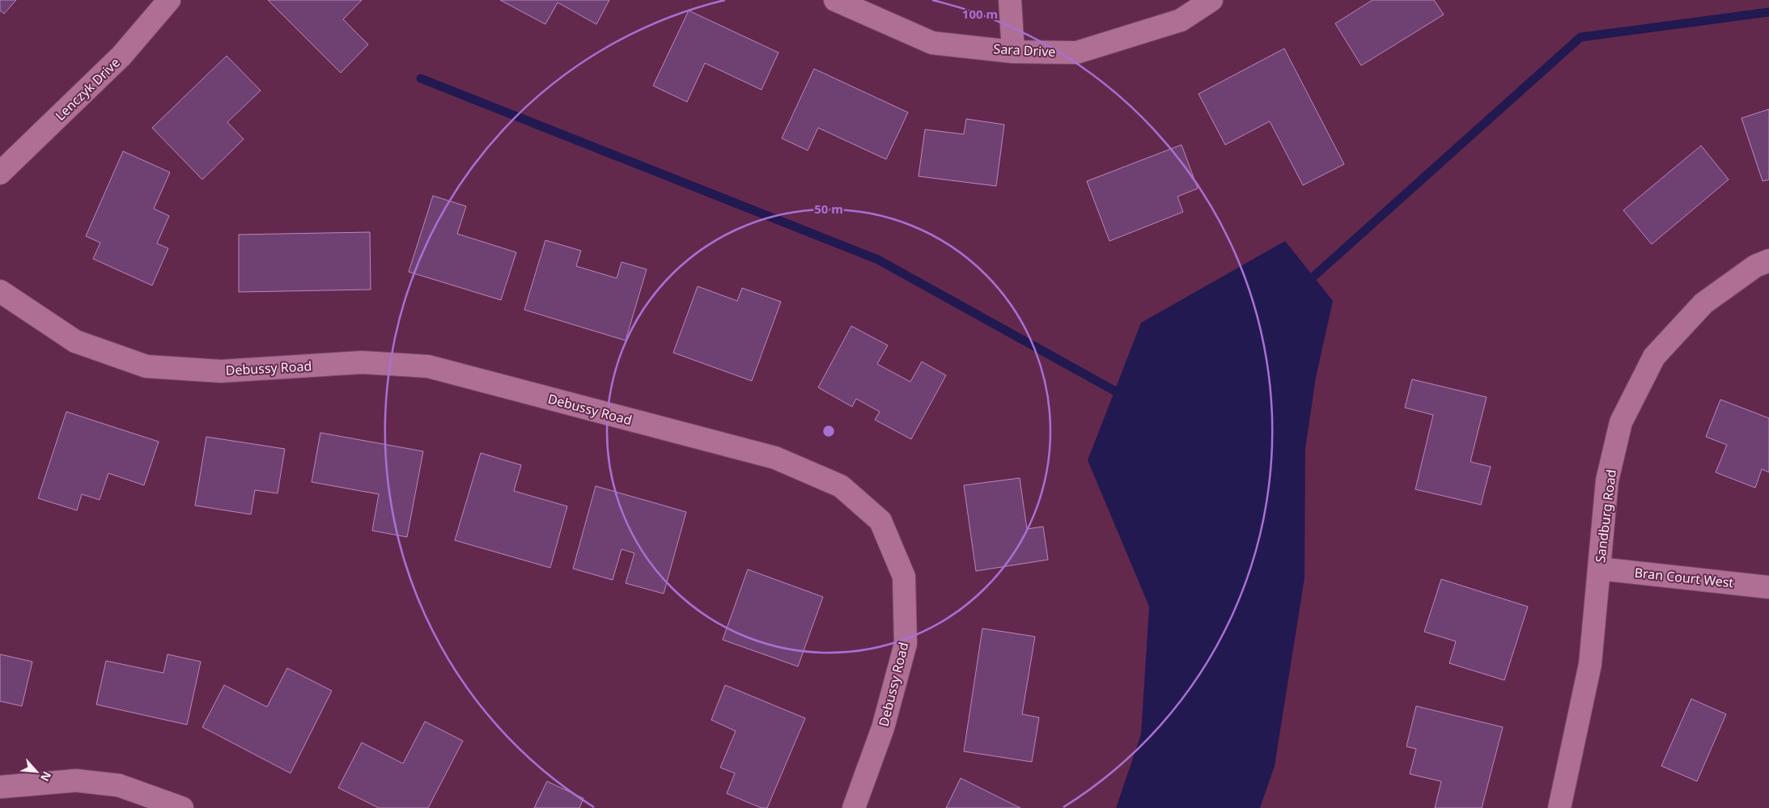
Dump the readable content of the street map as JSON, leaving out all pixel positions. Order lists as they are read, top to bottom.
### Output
{
  "streets": {
    "street": [
      "Sara Drive",
      "Lenczyk Drive",
      "Debussy Road",
      "Sandburg Road",
      "Bran Court West"
    ]
  },
  "crossings": [
    ["Sandburg Road", "Bran Court West"]
  ],
  "north": "bottom right",
  "rings": ["100 m", "50 m"]
}
